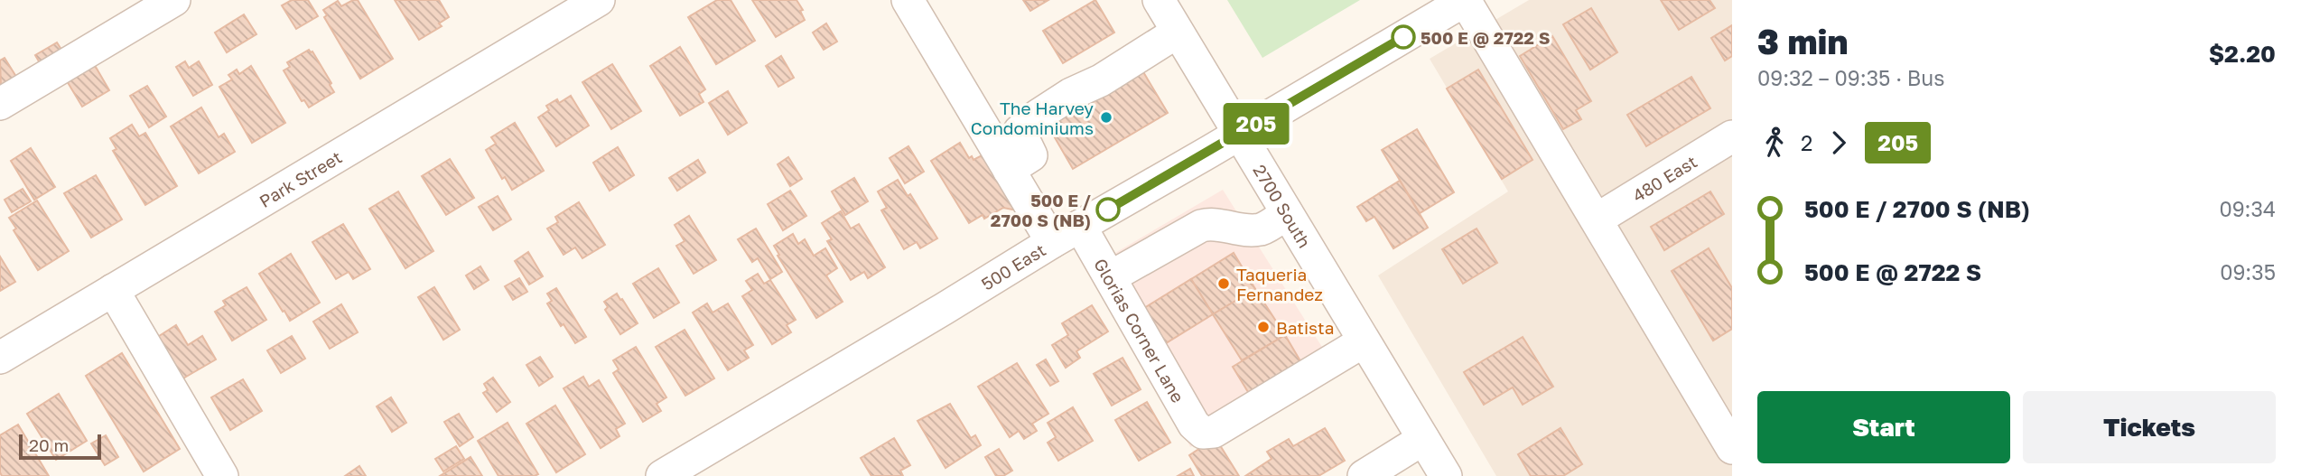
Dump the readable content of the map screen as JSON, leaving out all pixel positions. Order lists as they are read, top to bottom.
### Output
{
  "streets": {
    "street": [
      "480 East",
      "Park Street",
      "2700 South",
      "500 East",
      "Glorias Corner Lane"
    ]
  },
  "crossings": [
    ["2700 South", "500 East"],
    ["2700 South", "Glorias Corner Lane"],
    ["500 East", "Glorias Corner Lane"]
  ],
  "places": [
    "500 E @ 2722 S",
    "The Harvey Condominiums",
    "500 E / 2700 S (NB)",
    "Taqueria Fernandez",
    "Batista"
  ],
  "lines": ["bus line 205"],
  "scale_bar": "20 m",
  "page": {
    "on_map": "205",
    "heading": ["3 min", "09:32 – 09:35 · Bus", "$2.20"],
    "legs": ["2", "205"],
    "list": [
      {
        "name": "500 E / 2700 S (NB)",
        "value": "09:34"
      },
      {
        "name": "500 E @ 2722 S",
        "value": "09:35"
      }
    ],
    "buttons": ["Start", "Tickets"],
    "scale": "20 m"
  }
}
